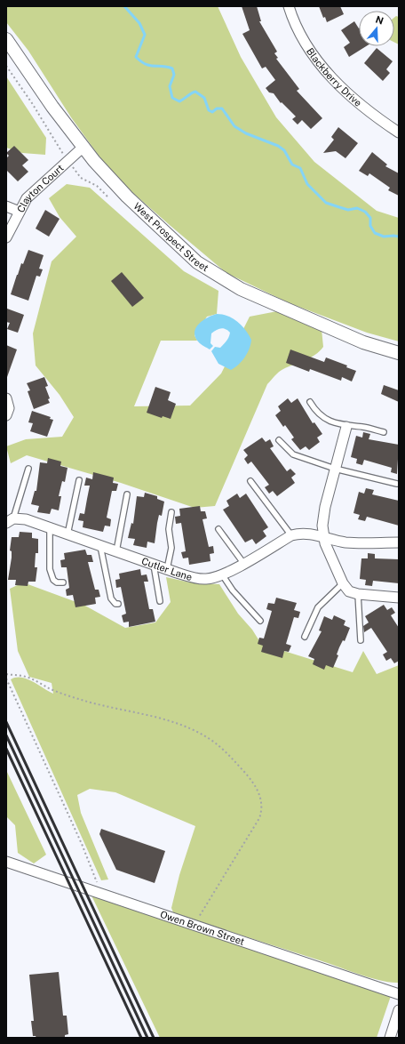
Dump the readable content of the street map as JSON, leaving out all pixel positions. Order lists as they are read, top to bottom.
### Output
{
  "streets": {
    "street": [
      "Blackberry Drive",
      "Clayton Court",
      "West Prospect Street",
      "Cutler Lane",
      "Owen Brown Street"
    ]
  },
  "crossings": [
    ["Clayton Court", "West Prospect Street"]
  ],
  "north": "top"
}
